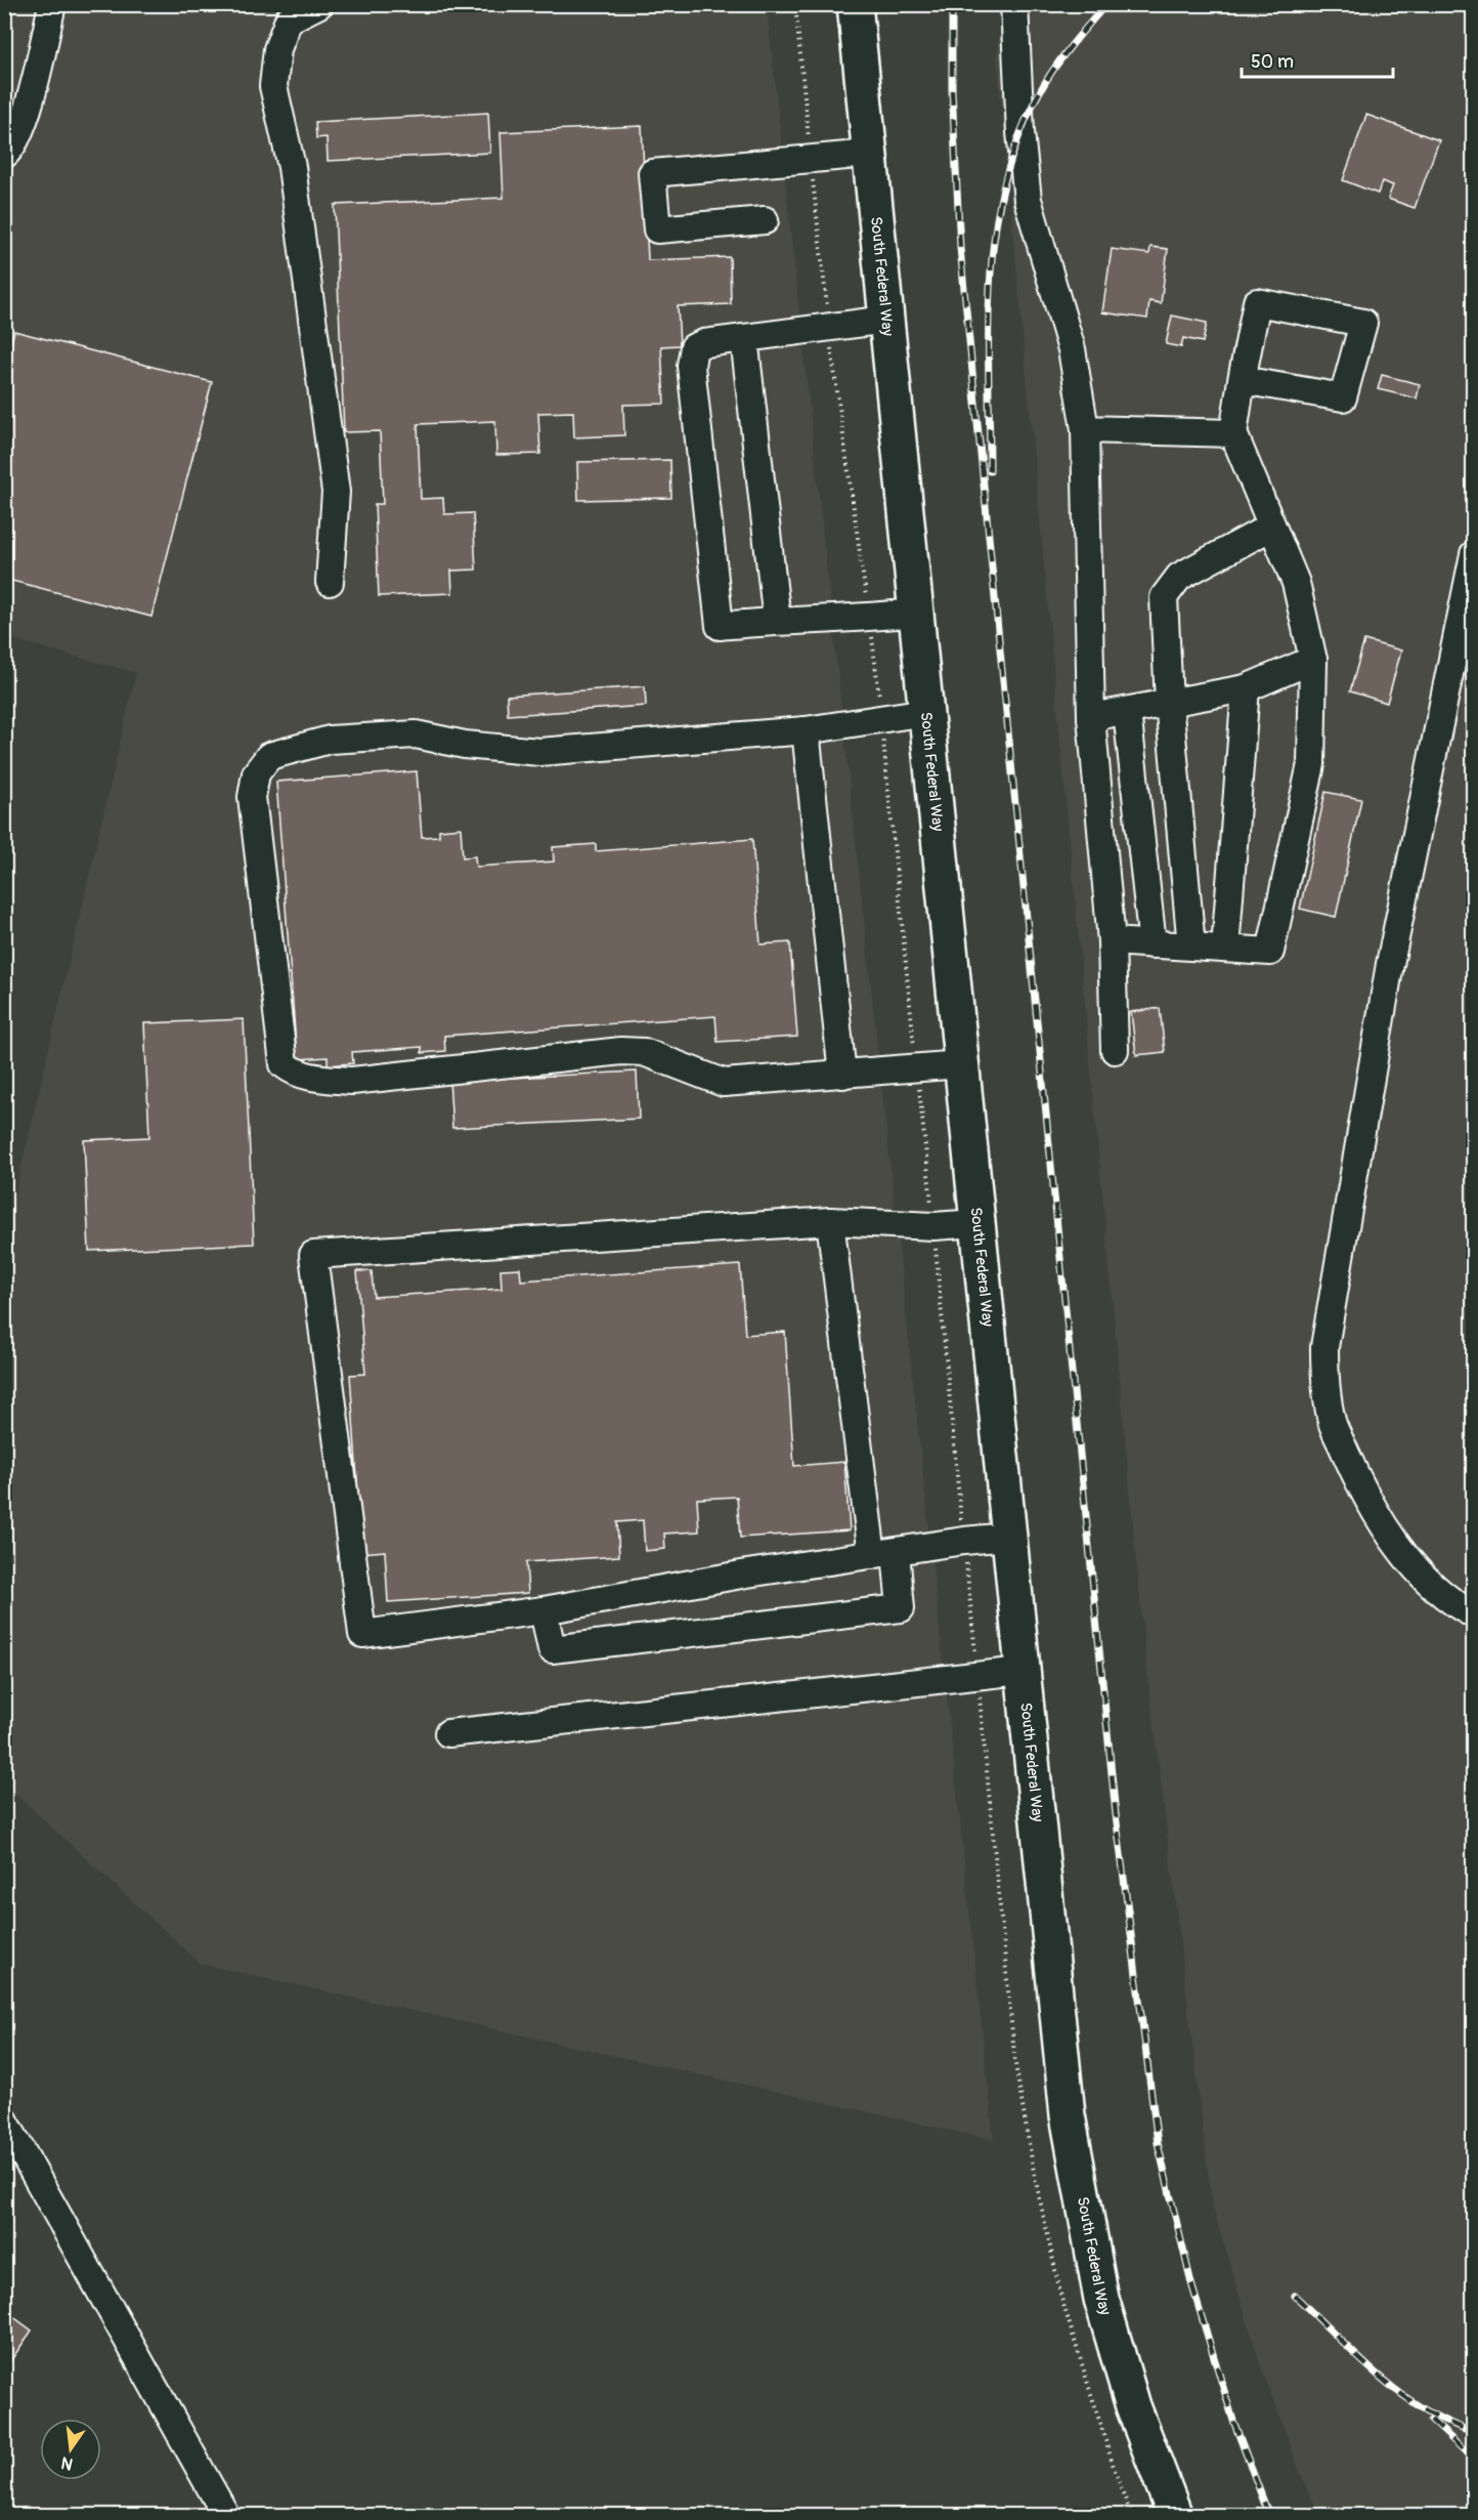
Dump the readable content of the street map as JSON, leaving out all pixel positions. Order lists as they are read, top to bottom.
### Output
{
  "streets": {
    "main road": ["South Federal Way"]
  },
  "scale_bar": "50 m",
  "north": "bottom"
}
